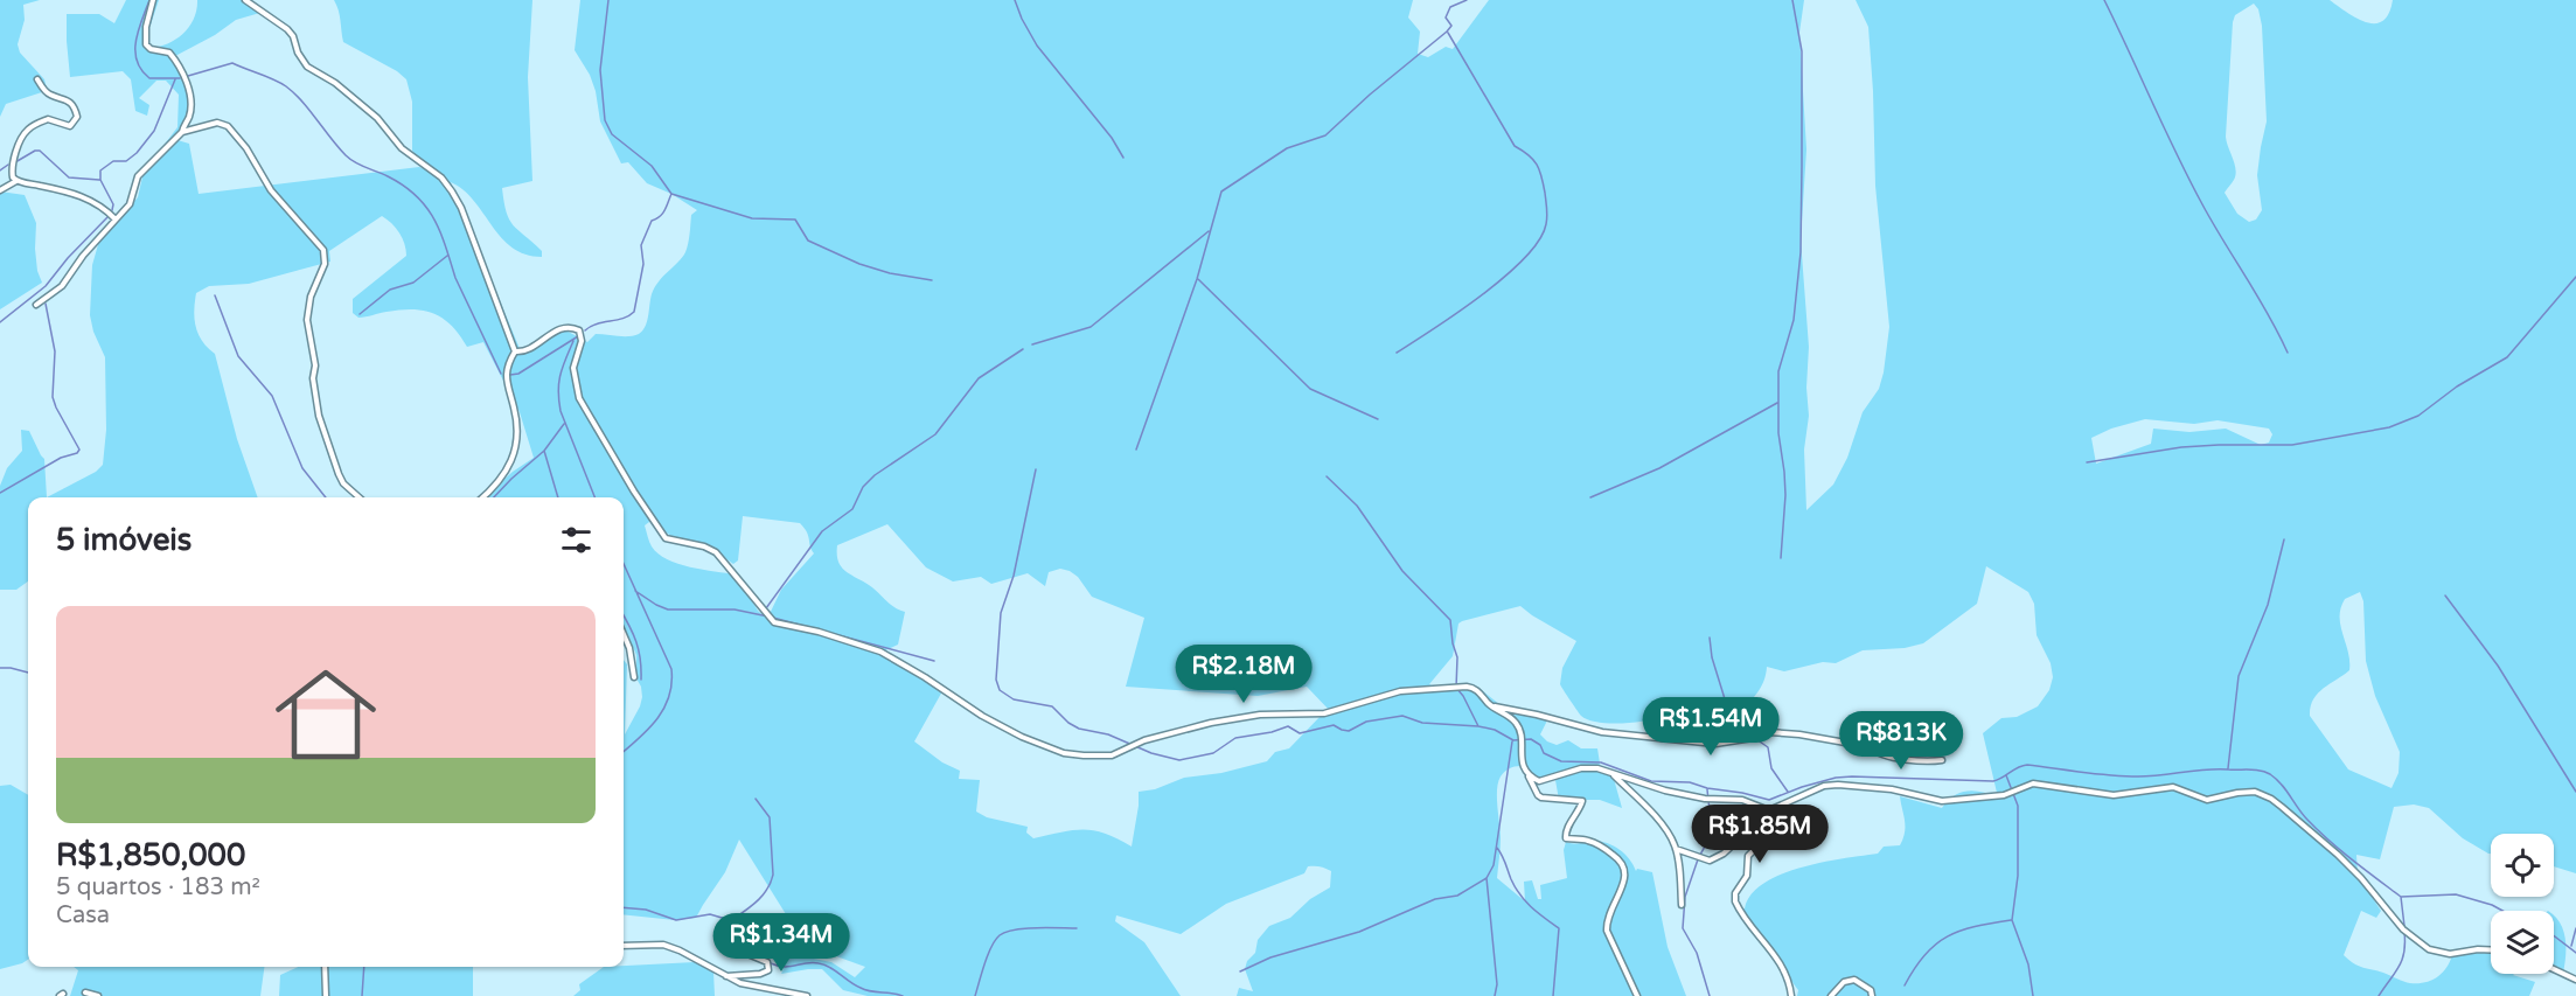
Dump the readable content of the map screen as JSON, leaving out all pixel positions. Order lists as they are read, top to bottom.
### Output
{
  "page": {
    "heading": "5 imóveis",
    "list": [
      {
        "name": "R$1,850,000",
        "note": "5 quartos · 183 m² · Casa"
      }
    ],
    "price": [
      "R$2.18M",
      "R$1.54M",
      "R$813K",
      "R$1.85M",
      "R$1.34M"
    ]
  }
}
